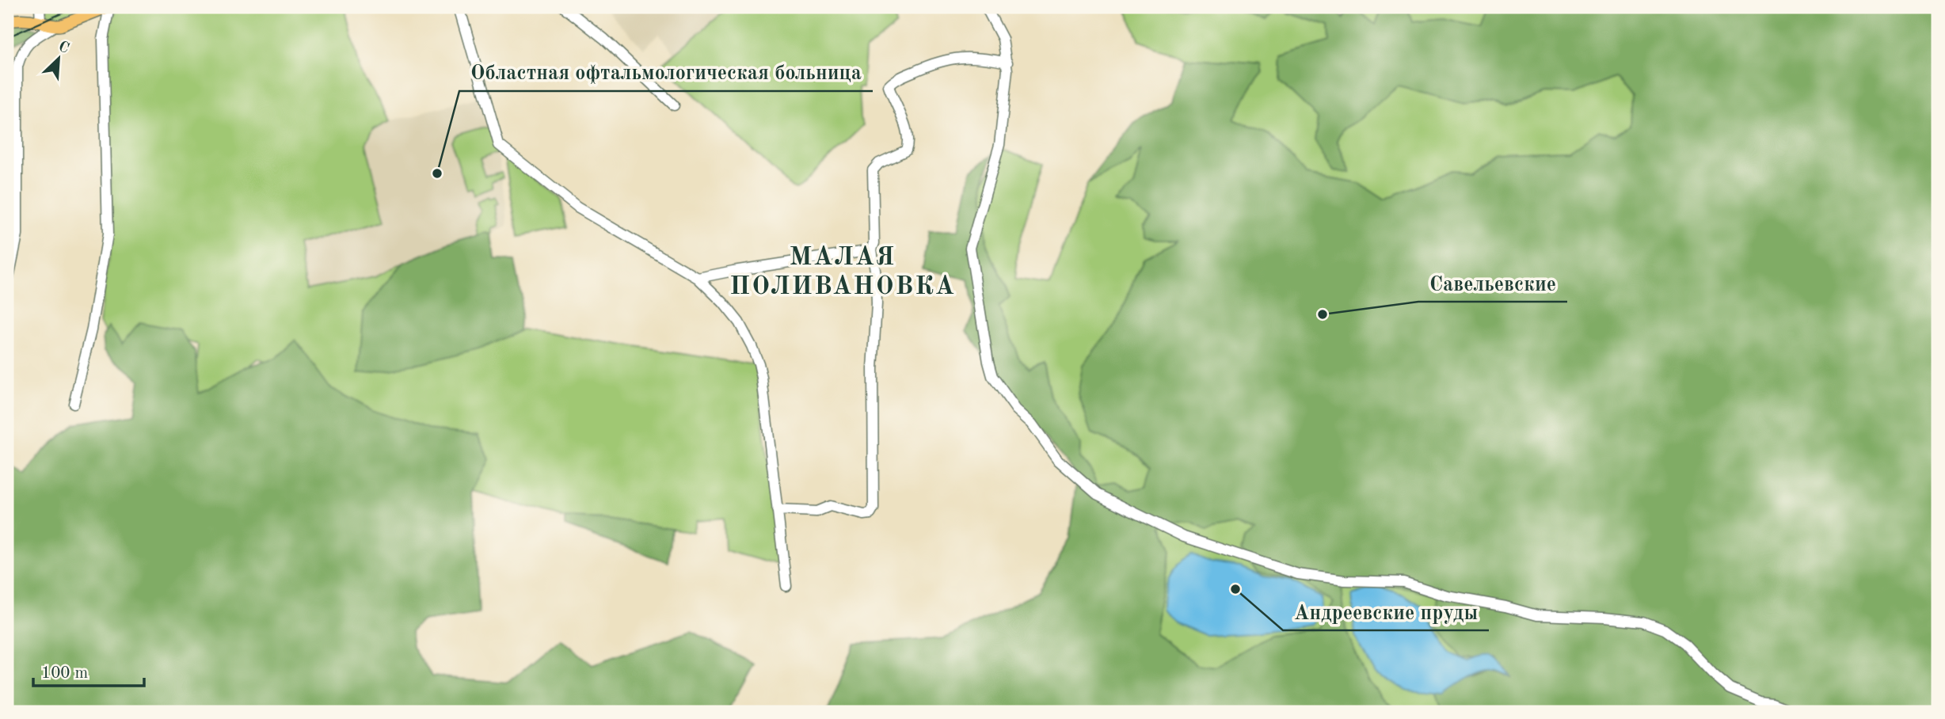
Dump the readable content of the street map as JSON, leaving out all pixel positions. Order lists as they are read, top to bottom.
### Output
{
  "districts": ["МАЛАЯ ПОЛИВАНОВКА"],
  "places": ["Областная офтальмологическая больница", "Савельевские", "Андреевские пруды"],
  "scale_bar": "100 m",
  "north": "top right"
}
